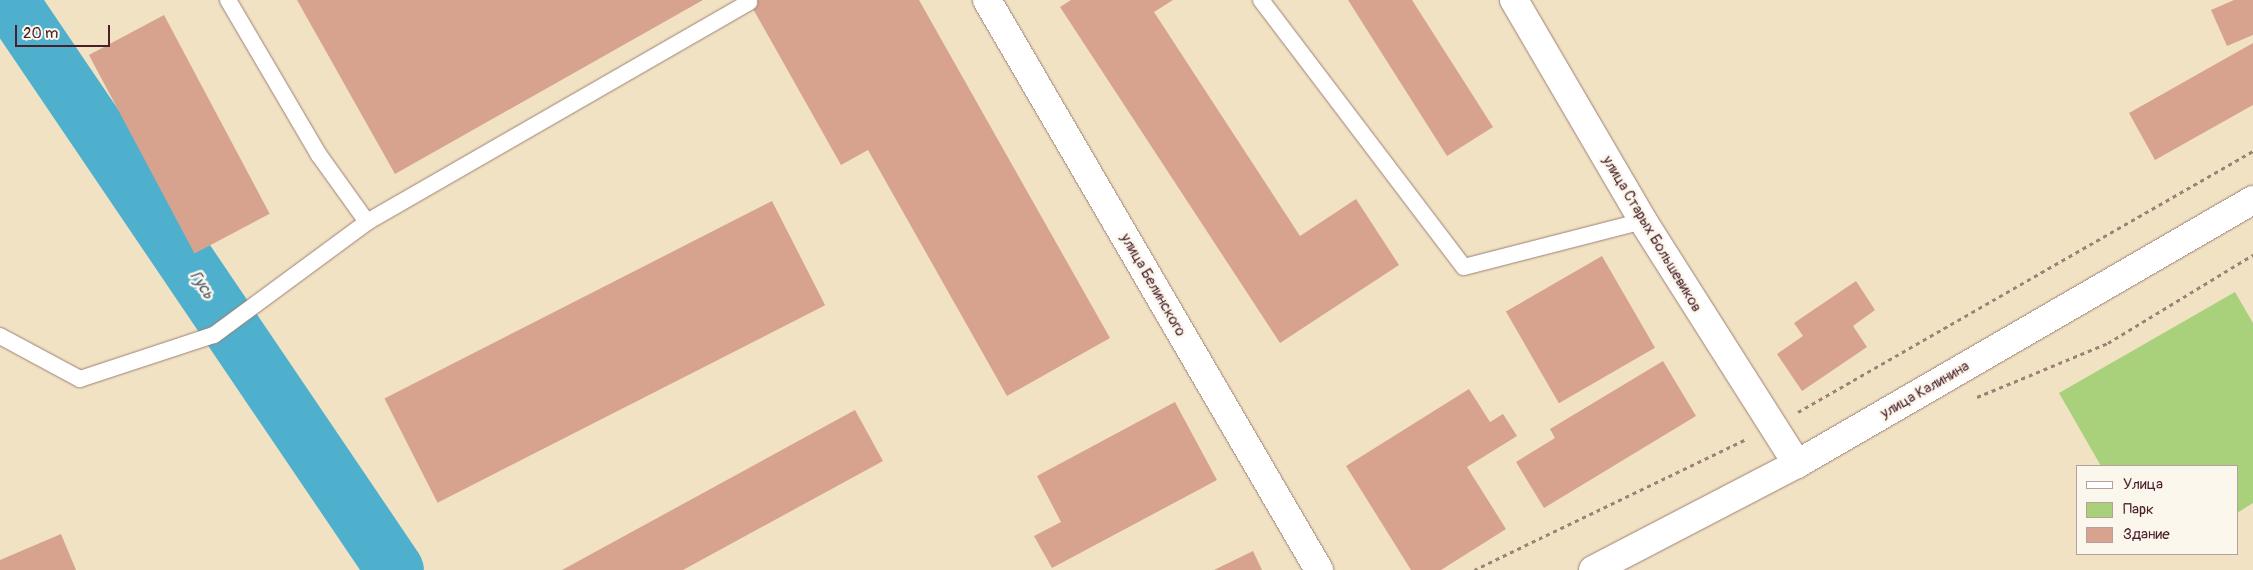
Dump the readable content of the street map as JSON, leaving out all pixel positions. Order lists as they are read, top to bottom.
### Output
{
  "streets": {
    "street": ["улица Старых Большевиков", "улица Белинского", "улица Калинина"]
  },
  "crossings": [
    ["улица Старых Большевиков", "улица Калинина"]
  ],
  "water": ["Гусь"],
  "legend": ["Улица", "Парк", "Здание"],
  "scale_bar": "20 m"
}
